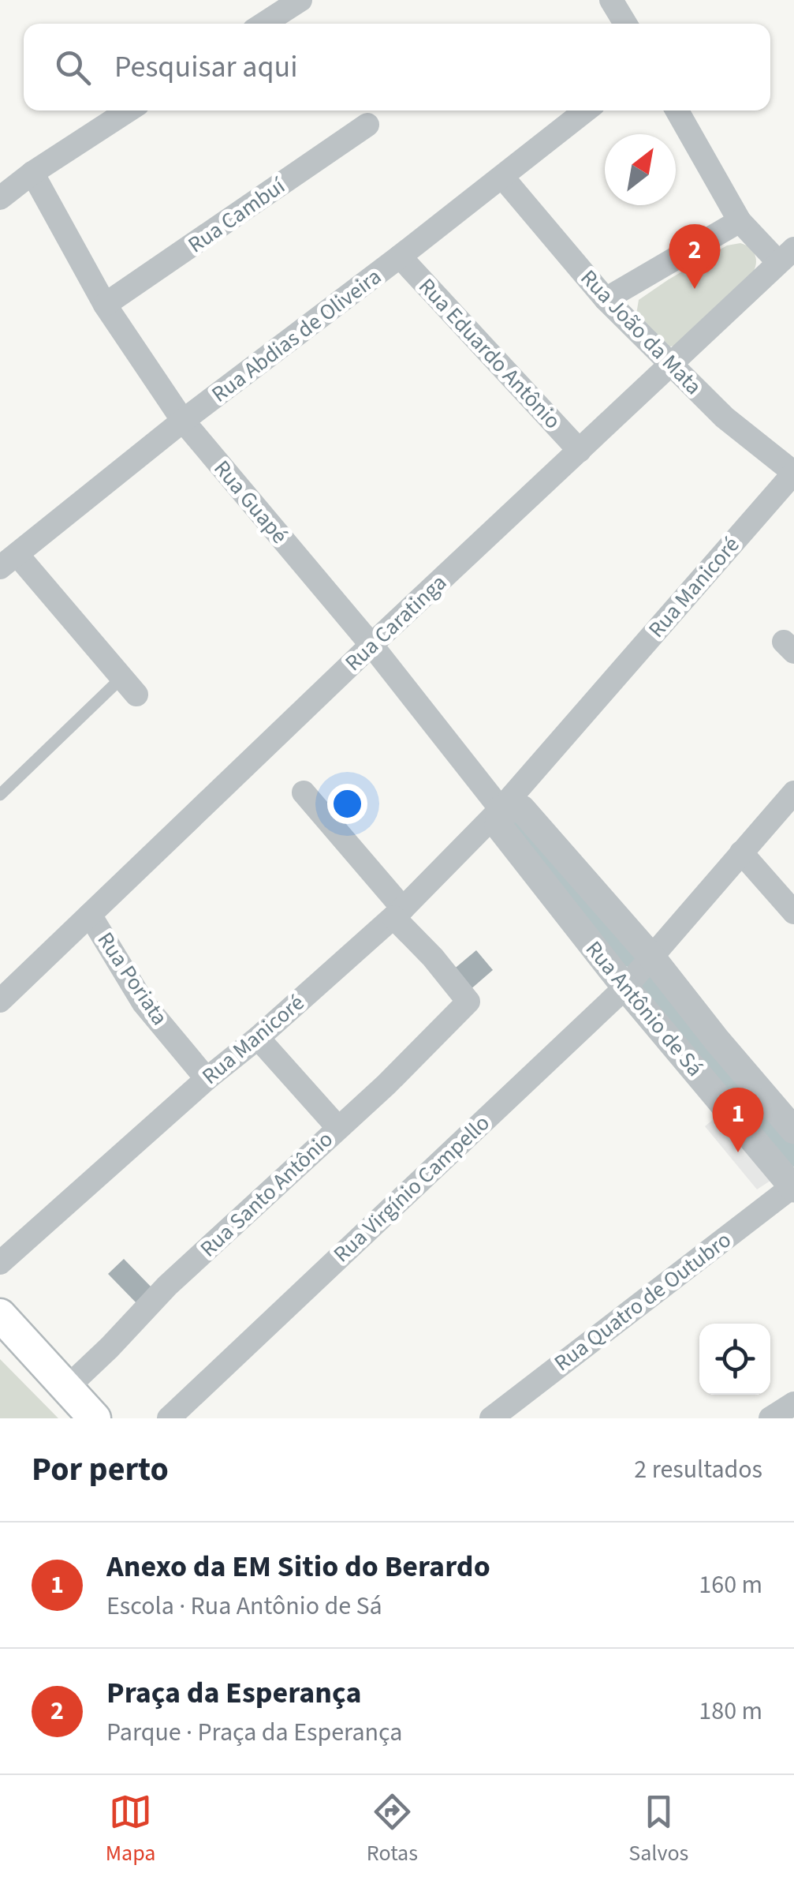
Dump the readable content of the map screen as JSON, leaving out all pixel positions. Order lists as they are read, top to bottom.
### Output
{
  "streets": {
    "street": [
      "Rua Cambuí",
      "Rua João da Mata",
      "Rua Abdias de Oliveira",
      "Rua Eduardo Antônio",
      "Rua Guapé",
      "Rua Manicoré",
      "Rua Caratinga",
      "Rua Poriata",
      "Rua Antônio de Sá",
      "Rua Virgínio Campello",
      "Rua Santo Antônio",
      "Rua Quatro de Outubro"
    ]
  },
  "crossings": [
    ["Rua Cambuí", "Rua Guapé"],
    ["Rua João da Mata", "Rua Abdias de Oliveira"],
    ["Rua João da Mata", "Rua Manicoré"],
    ["Rua João da Mata", "Rua Caratinga"],
    ["Rua Abdias de Oliveira", "Rua Eduardo Antônio"],
    ["Rua Abdias de Oliveira", "Rua Guapé"],
    ["Rua Eduardo Antônio", "Rua Caratinga"],
    ["Rua Guapé", "Rua Manicoré"],
    ["Rua Guapé", "Rua Caratinga"],
    ["Rua Guapé", "Rua Antônio de Sá"],
    ["Rua Manicoré", "Rua Poriata"],
    ["Rua Manicoré", "Rua Antônio de Sá"],
    ["Rua Manicoré", "Rua Santo Antônio"],
    ["Rua Caratinga", "Rua Poriata"],
    ["Rua Antônio de Sá", "Rua Virgínio Campello"],
    ["Rua Antônio de Sá", "Rua Quatro de Outubro"]
  ],
  "north": "top right",
  "page": {
    "search": "Pesquisar aqui",
    "pins": ["2", "1"],
    "heading": ["Por perto", "2 resultados"],
    "list": [
      {
        "mark": "1",
        "name": "Anexo da EM Sitio do Berardo",
        "note": "Escola · Rua Antônio de Sá",
        "value": "160 m"
      },
      {
        "mark": "2",
        "name": "Praça da Esperança",
        "note": "Parque · Praça da Esperança",
        "value": "180 m"
      }
    ],
    "nav": ["Mapa", "Rotas", "Salvos"]
  }
}
